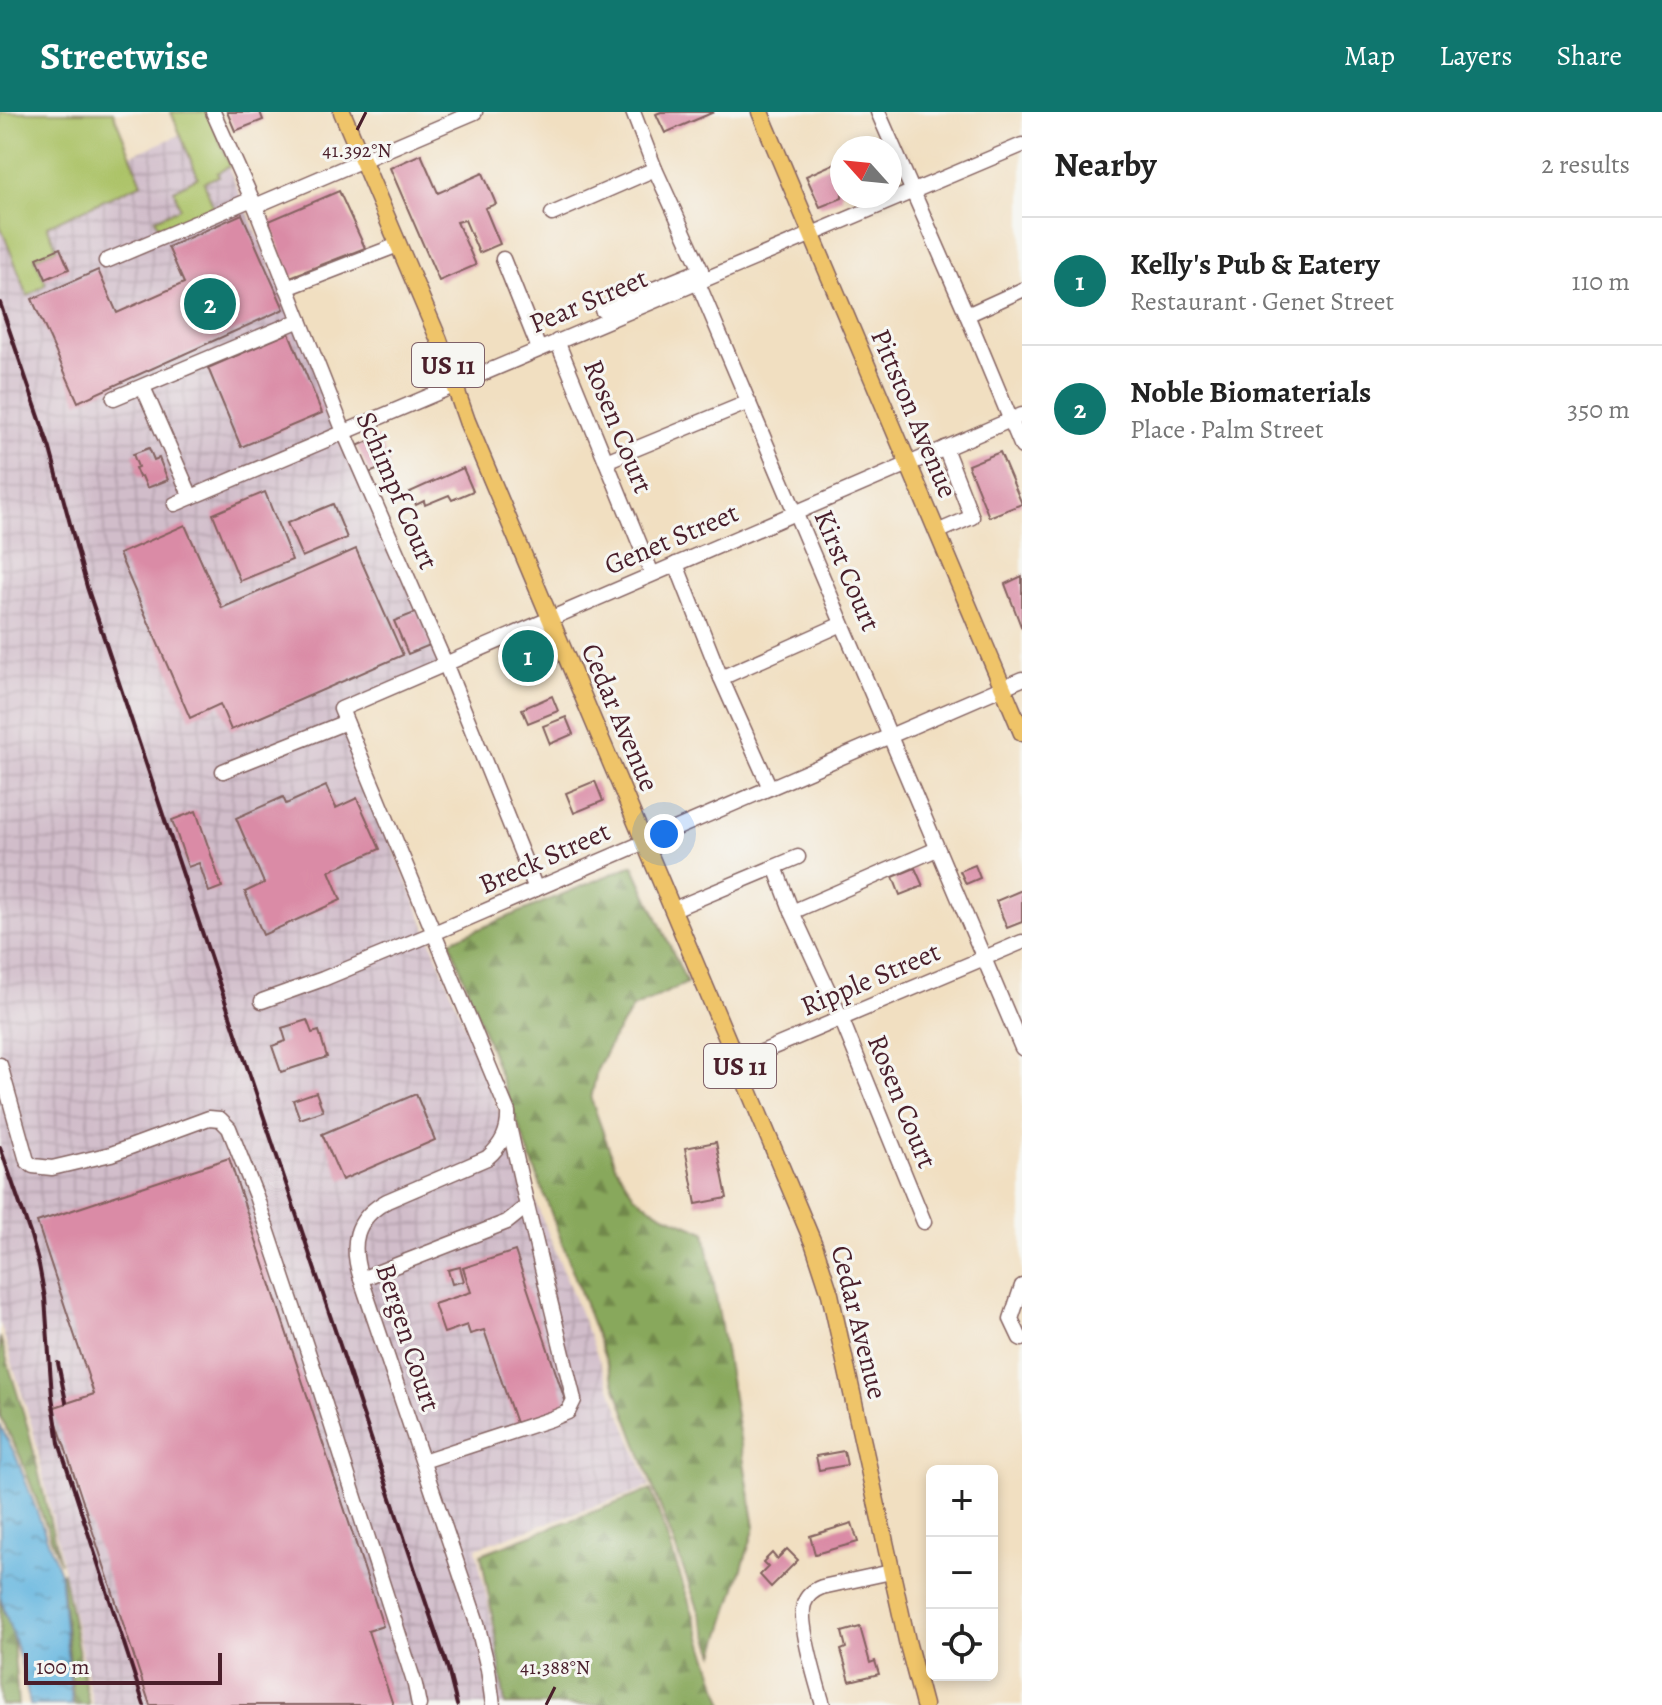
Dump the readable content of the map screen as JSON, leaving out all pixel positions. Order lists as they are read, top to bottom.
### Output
{
  "streets": {
    "main road": ["US 11", "Pittston Avenue", "Cedar Avenue"],
    "street": [
      "Pear Street",
      "Rosen Court",
      "Schimpf Court",
      "Genet Street",
      "Kirst Court",
      "Breck Street",
      "Ripple Street",
      "Bergen Court"
    ]
  },
  "crossings": [
    ["Pear Street", "Pittston Avenue"],
    ["Pear Street", "Rosen Court"],
    ["Pear Street", "Schimpf Court"],
    ["Pear Street", "Kirst Court"],
    ["Pear Street", "Cedar Avenue"],
    ["US 11", "Cedar Avenue"],
    ["Pittston Avenue", "Genet Street"],
    ["Pittston Avenue", "Breck Street"],
    ["Rosen Court", "Genet Street"],
    ["Rosen Court", "Ripple Street"],
    ["Schimpf Court", "Genet Street"],
    ["Schimpf Court", "Breck Street"],
    ["Genet Street", "Kirst Court"],
    ["Genet Street", "Cedar Avenue"],
    ["Kirst Court", "Breck Street"],
    ["Kirst Court", "Ripple Street"],
    ["Cedar Avenue", "Breck Street"],
    ["Cedar Avenue", "Ripple Street"]
  ],
  "scale_bar": "100 m",
  "north": "top left",
  "page": {
    "header": "Streetwise",
    "nav": ["Map", "Layers", "Share"],
    "heading": ["Nearby", "2 results"],
    "list": [
      {
        "mark": "1",
        "name": "Kelly's Pub & Eatery",
        "note": "Restaurant · Genet Street",
        "value": "110 m"
      },
      {
        "mark": "2",
        "name": "Noble Biomaterials",
        "note": "Place · Palm Street",
        "value": "350 m"
      }
    ],
    "pins": ["2", "1"],
    "map_buttons": ["+", "−"],
    "scale": "100 m"
  },
  "coordinates": ["41.392°N", "41.388°N"]
}
